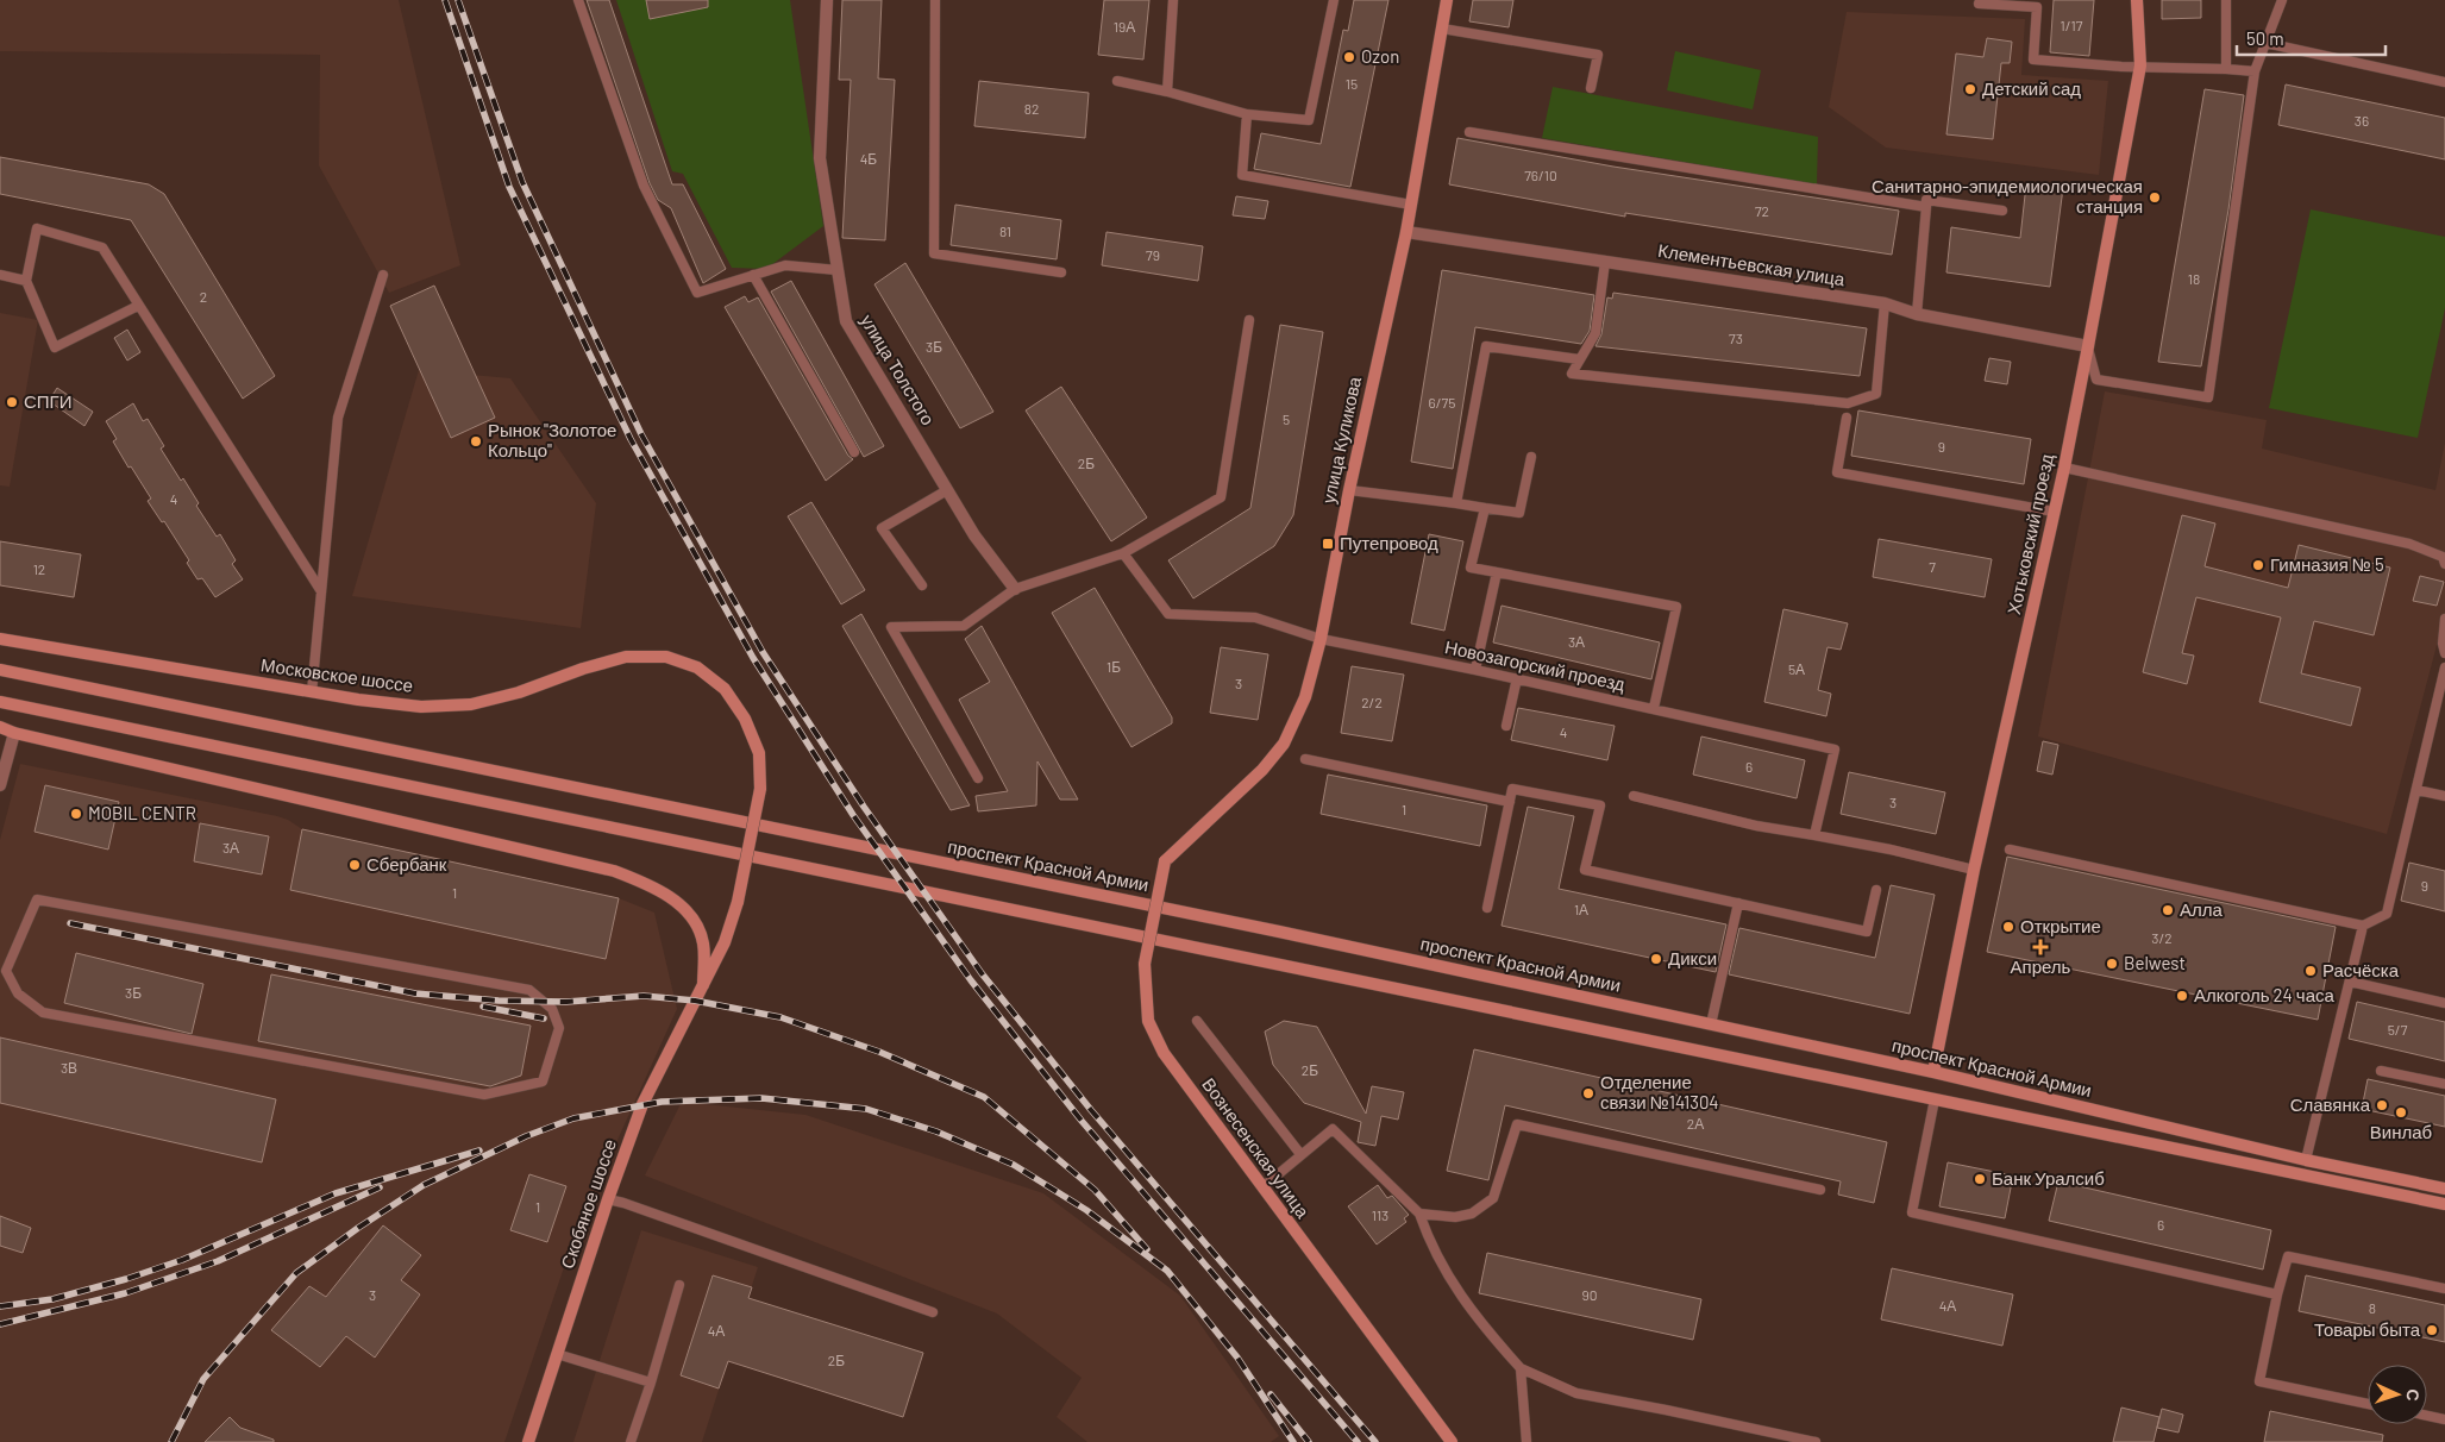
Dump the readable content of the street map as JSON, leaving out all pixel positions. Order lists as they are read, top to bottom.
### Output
{
  "streets": {
    "main road": [
      "улица Куликова",
      "Хотьковский проезд",
      "Московское шоссе",
      "проспект Красной Армии",
      "Вознесенская улица",
      "Скобяное шоссе"
    ],
    "street": ["Клементьевская улица", "улица Толстого"],
    "lane": ["Новозагорский проезд"]
  },
  "crossings": [
    ["Клементьевская улица", "улица Куликова"],
    ["Клементьевская улица", "Хотьковский проезд"],
    ["улица Куликова", "Новозагорский проезд"],
    ["улица Куликова", "Вознесенская улица"],
    ["Хотьковский проезд", "проспект Красной Армии"],
    ["Московское шоссе", "Скобяное шоссе"]
  ],
  "places": {
    "other": [
      "Ozon",
      "Детский сад",
      "Санитарно-эпидемиологическая станция",
      "СПГИ",
      "Рынок \"Золотое Кольцо\"",
      "Гимназия № 5",
      "MOBIL CENTR",
      "Сбербанк",
      "Алла",
      "Открытие",
      "Дикси",
      "Belwest",
      "Расчёска",
      "Алкоголь 24 часа",
      "Отделение связи №141304",
      "Славянка",
      "Винлаб",
      "Банк Уралсиб",
      "Товары быта"
    ],
    "transit": ["Путепровод"],
    "health": ["Апрель"]
  },
  "house_numbers": [
    "1/17",
    "19А",
    "15",
    "82",
    "36",
    "4Б",
    "76/10",
    "72",
    "81",
    "79",
    "18",
    "2",
    "73",
    "3Б",
    "6/75",
    "5",
    "9",
    "2Б",
    "4",
    "7",
    "12",
    "3А",
    "1Б",
    "5А",
    "3",
    "2/2",
    "4",
    "6",
    "3",
    "1",
    "3А",
    "9",
    "1",
    "1А",
    "3/2",
    "3Б",
    "5/7",
    "3В",
    "2Б",
    "2А",
    "1",
    "113",
    "6",
    "3",
    "90",
    "4А",
    "8",
    "4А",
    "2Б"
  ],
  "scale_bar": "50 m",
  "north": "right"
}
